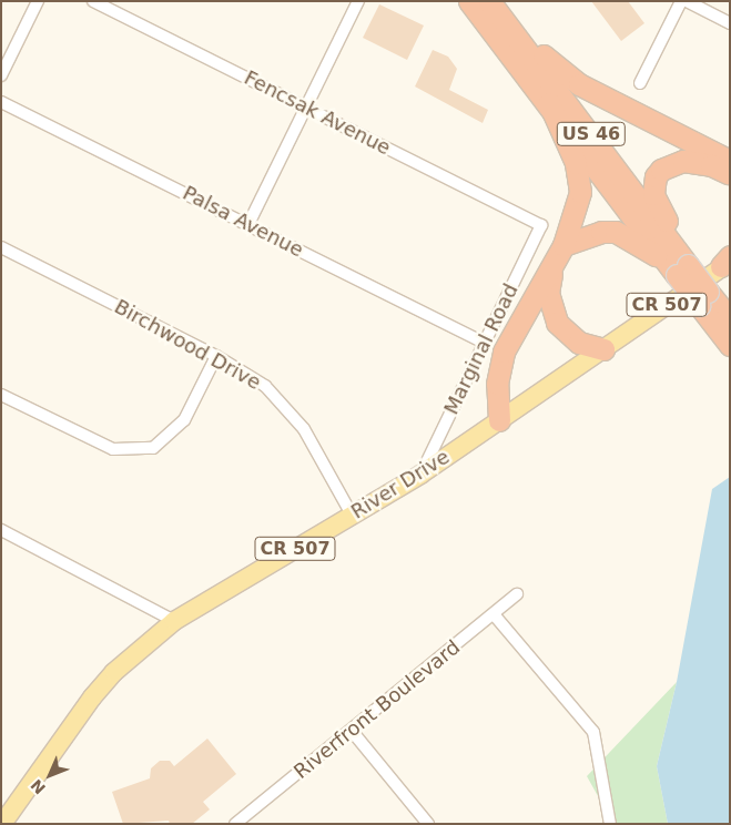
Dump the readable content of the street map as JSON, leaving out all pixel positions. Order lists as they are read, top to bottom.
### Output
{
  "streets": {
    "highway": ["US 46"],
    "main road": ["CR 507", "River Drive"],
    "street": [
      "Fencsak Avenue",
      "Palsa Avenue",
      "Birchwood Drive",
      "Marginal Road",
      "Riverfront Boulevard"
    ]
  },
  "crossings": [
    ["Fencsak Avenue", "Marginal Road"],
    ["Palsa Avenue", "Marginal Road"],
    ["Birchwood Drive", "River Drive"],
    ["Marginal Road", "River Drive"]
  ],
  "north": "bottom left"
}
